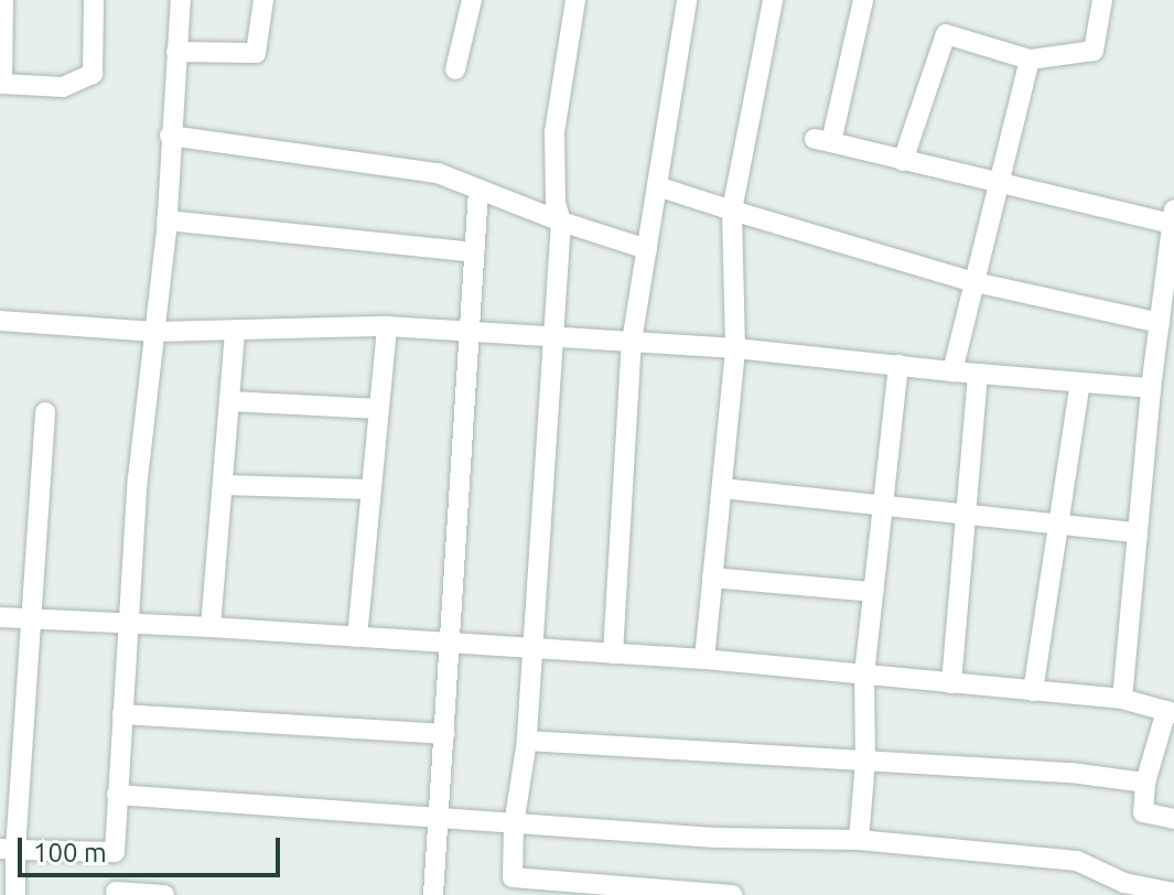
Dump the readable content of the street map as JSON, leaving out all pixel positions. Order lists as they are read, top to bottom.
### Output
{
  "scale_bar": "100 m"
}
